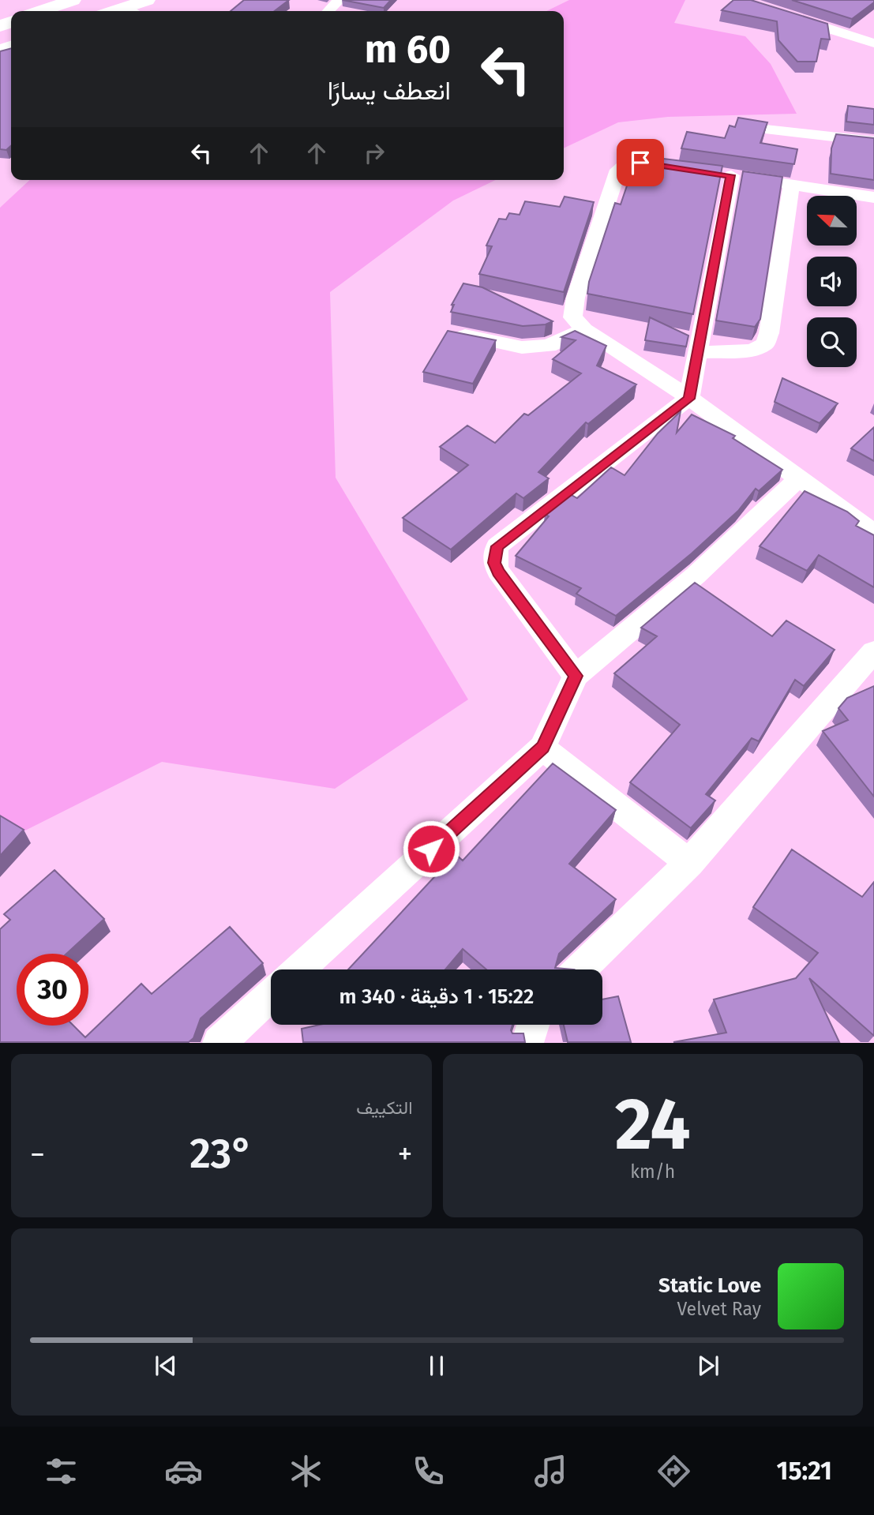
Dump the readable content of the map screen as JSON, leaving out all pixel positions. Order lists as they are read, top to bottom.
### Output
{
  "north": "top left",
  "page": {
    "turn": ["60 m", "انعطف يسارًا"],
    "limit": "30",
    "trip": "15:22 · 1 دقيقة · 340 m",
    "tile": [
      ["24", "km/h"],
      "التكييف"
    ],
    "heat": ["−", "23°", "+"],
    "song": ["Static Love", "Velvet Ray"],
    "tabs": "15:21"
  }
}
